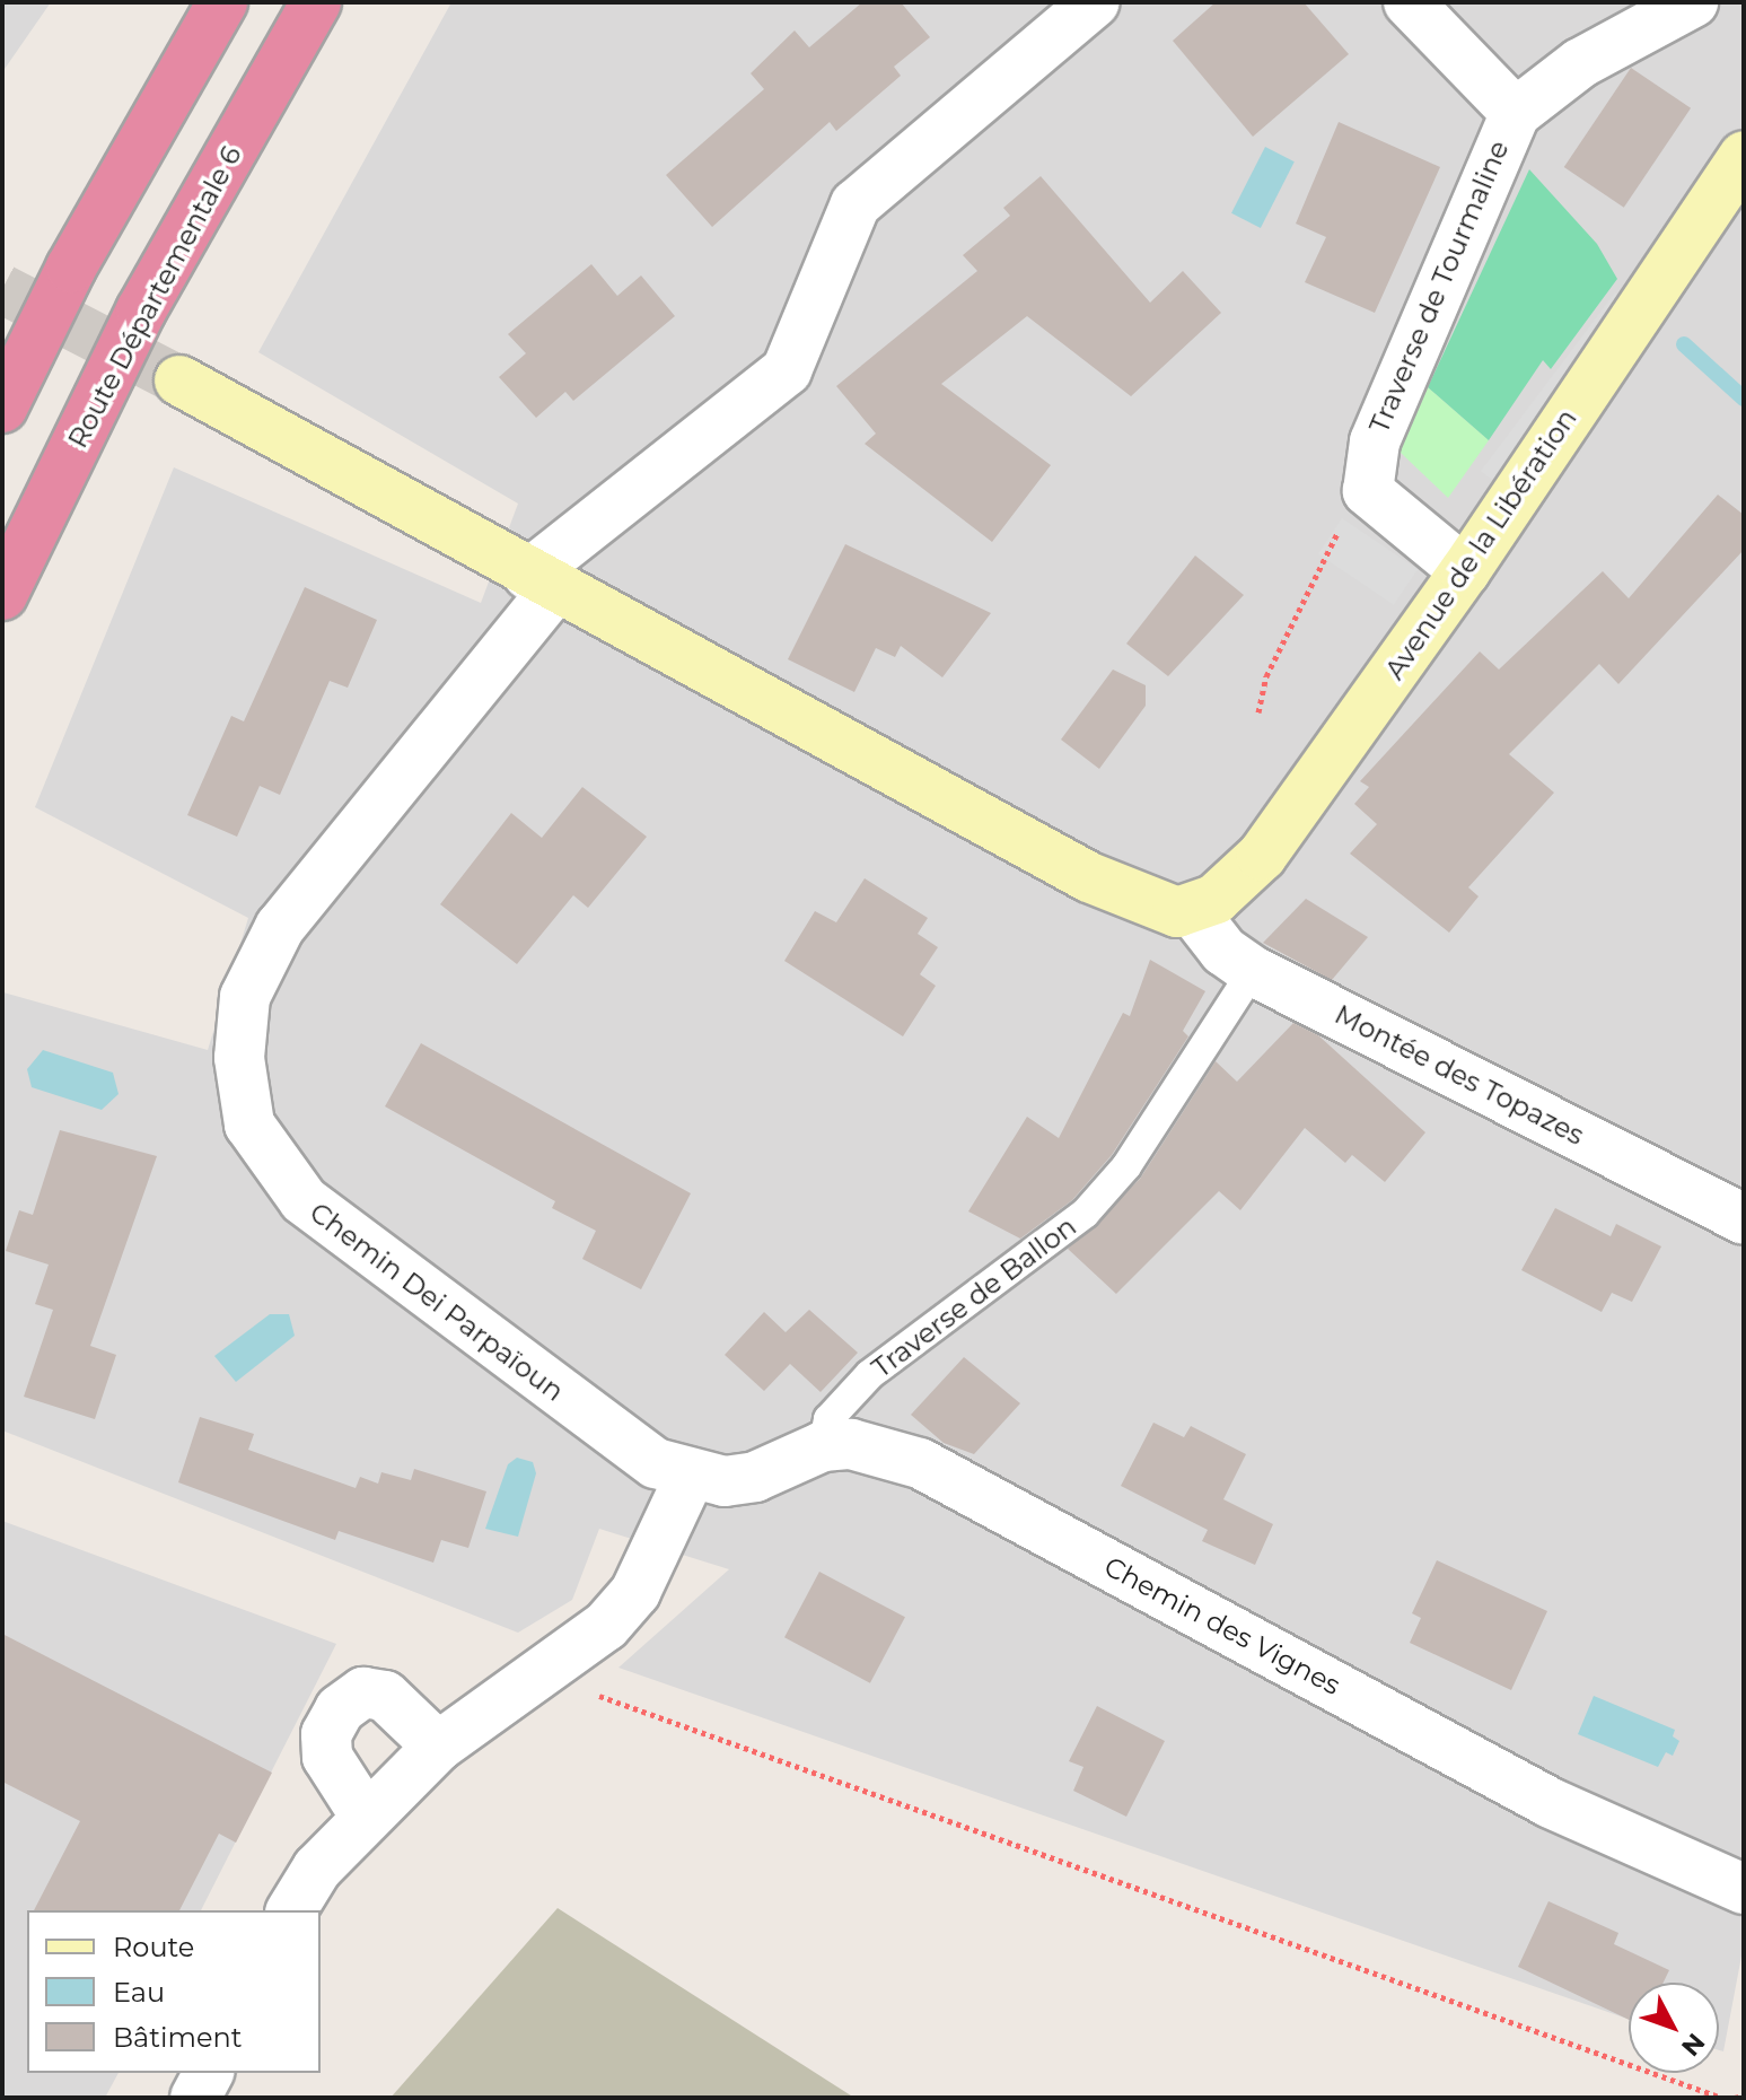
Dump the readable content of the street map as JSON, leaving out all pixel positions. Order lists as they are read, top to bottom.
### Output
{
  "streets": {
    "highway": ["Route Départementale 6"],
    "street": [
      "Traverse de Tourmaline",
      "Avenue de la Libération",
      "Montée des Topazes",
      "Chemin Dei Parpaïoun",
      "Chemin des Vignes"
    ],
    "lane": ["Traverse de Ballon"]
  },
  "crossings": [
    ["Avenue de la Libération", "Montée des Topazes"],
    ["Montée des Topazes", "Traverse de Ballon"],
    ["Traverse de Ballon", "Chemin des Vignes"],
    ["Chemin Dei Parpaïoun", "Chemin des Vignes"]
  ],
  "legend": ["Route", "Eau", "Bâtiment"],
  "north": "bottom right"
}
